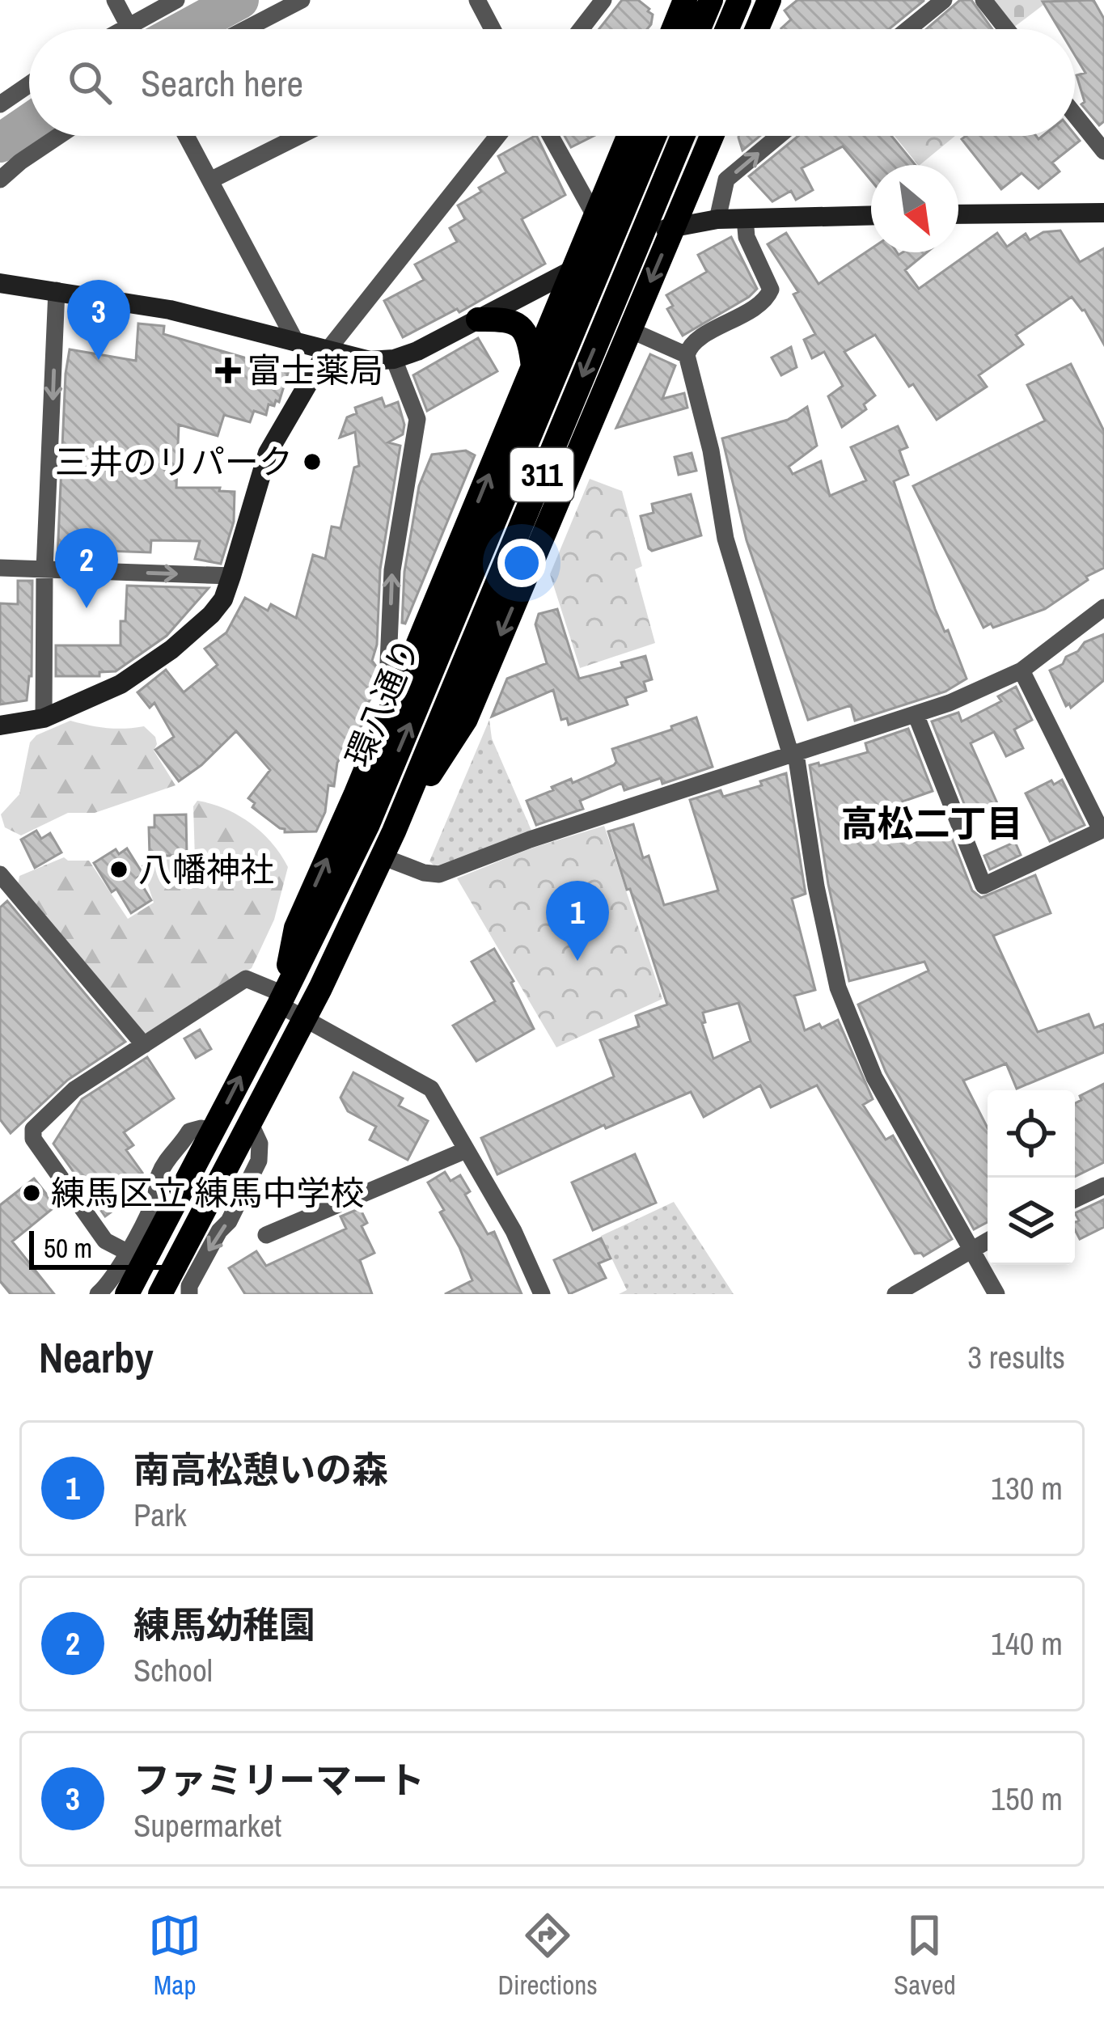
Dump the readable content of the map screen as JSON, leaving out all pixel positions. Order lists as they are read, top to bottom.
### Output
{
  "streets": {
    "main road": ["311", "環八通り"]
  },
  "crossings": [
    ["311", "環八通り"]
  ],
  "districts": ["高松二丁目"],
  "places": {
    "health": ["富士薬局"],
    "other": ["三井のリパーク", "八幡神社", "練馬区立 練馬中学校"]
  },
  "scale_bar": "50 m",
  "north": "bottom right",
  "page": {
    "search": "Search here",
    "pins": ["3", "2", "1"],
    "scale": "50 m",
    "heading": ["Nearby", "3 results"],
    "list": [
      {
        "mark": "1",
        "name": "南高松憩いの森",
        "note": "Park",
        "value": "130 m"
      },
      {
        "mark": "2",
        "name": "練馬幼稚園",
        "note": "School",
        "value": "140 m"
      },
      {
        "mark": "3",
        "name": "ファミリーマート",
        "note": "Supermarket",
        "value": "150 m"
      }
    ],
    "nav": ["Map", "Directions", "Saved"]
  }
}
